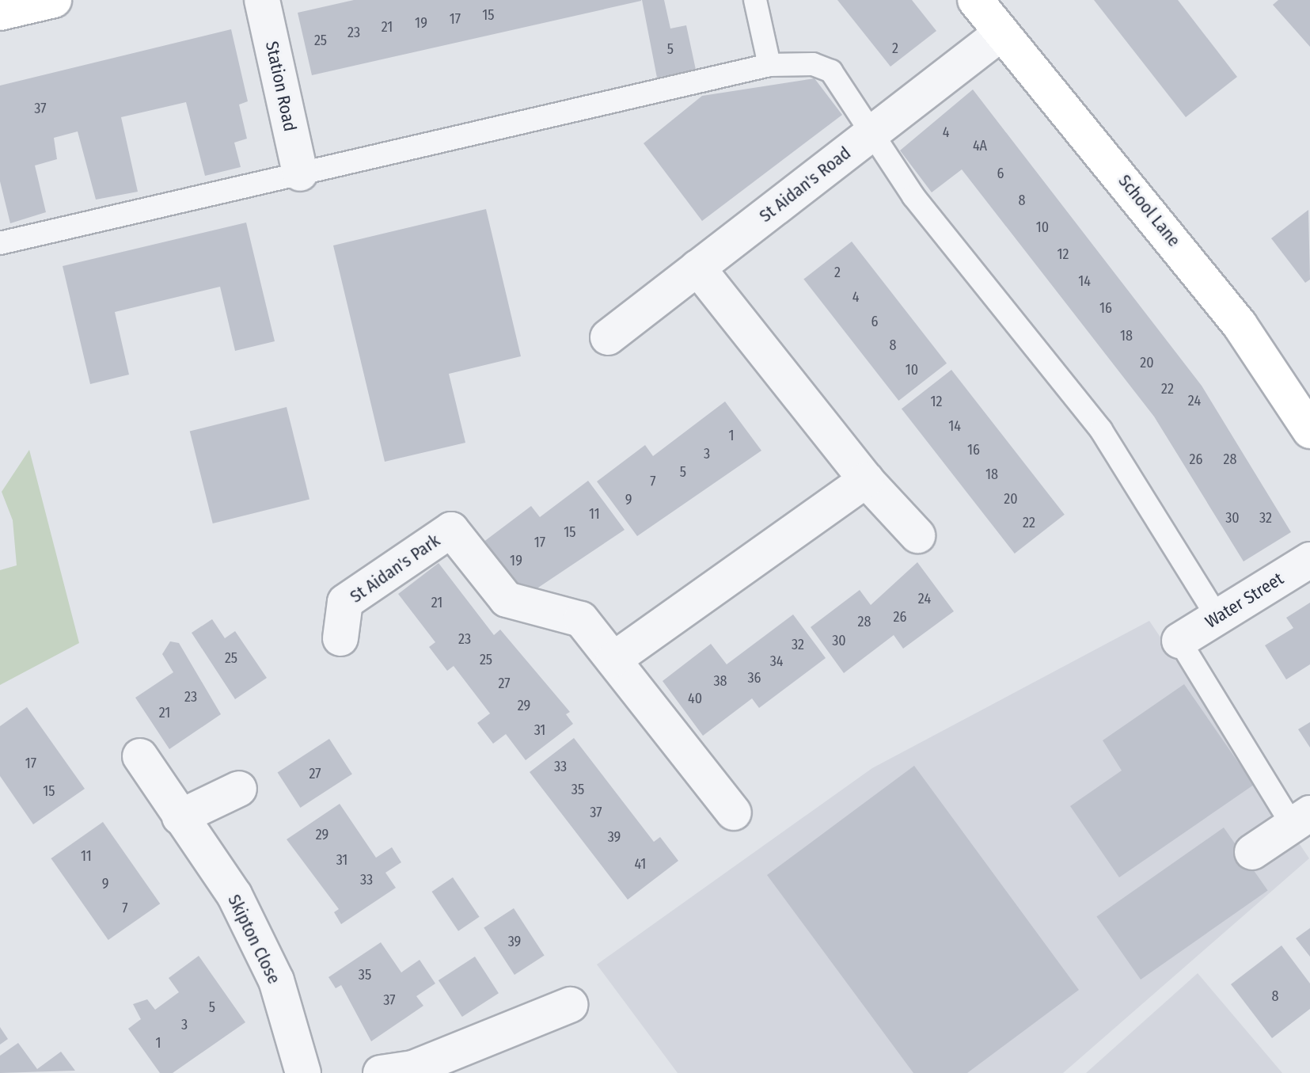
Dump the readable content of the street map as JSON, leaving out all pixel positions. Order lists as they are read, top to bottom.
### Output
{
  "streets": {
    "street": [
      "Station Road",
      "St Aidan's Road",
      "School Lane",
      "St Aidan's Park",
      "Water Street",
      "Skipton Close"
    ]
  },
  "crossings": [
    ["St Aidan's Road", "School Lane"]
  ],
  "house_numbers": [
    "15",
    "17",
    "19",
    "21",
    "23",
    "25",
    "2",
    "5",
    "37",
    "4",
    "4A",
    "6",
    "8",
    "10",
    "12",
    "2",
    "14",
    "4",
    "16",
    "6",
    "18",
    "8",
    "20",
    "10",
    "22",
    "24",
    "12",
    "14",
    "1",
    "16",
    "3",
    "26",
    "28",
    "5",
    "18",
    "7",
    "20",
    "9",
    "11",
    "30",
    "32",
    "22",
    "15",
    "17",
    "19",
    "24",
    "21",
    "26",
    "28",
    "23",
    "30",
    "32",
    "25",
    "25",
    "34",
    "36",
    "38",
    "27",
    "23",
    "40",
    "29",
    "21",
    "31",
    "17",
    "33",
    "27",
    "35",
    "15",
    "37",
    "29",
    "39",
    "11",
    "31",
    "41",
    "33",
    "9",
    "7",
    "39",
    "35",
    "8",
    "37",
    "5",
    "3",
    "1"
  ]
}
